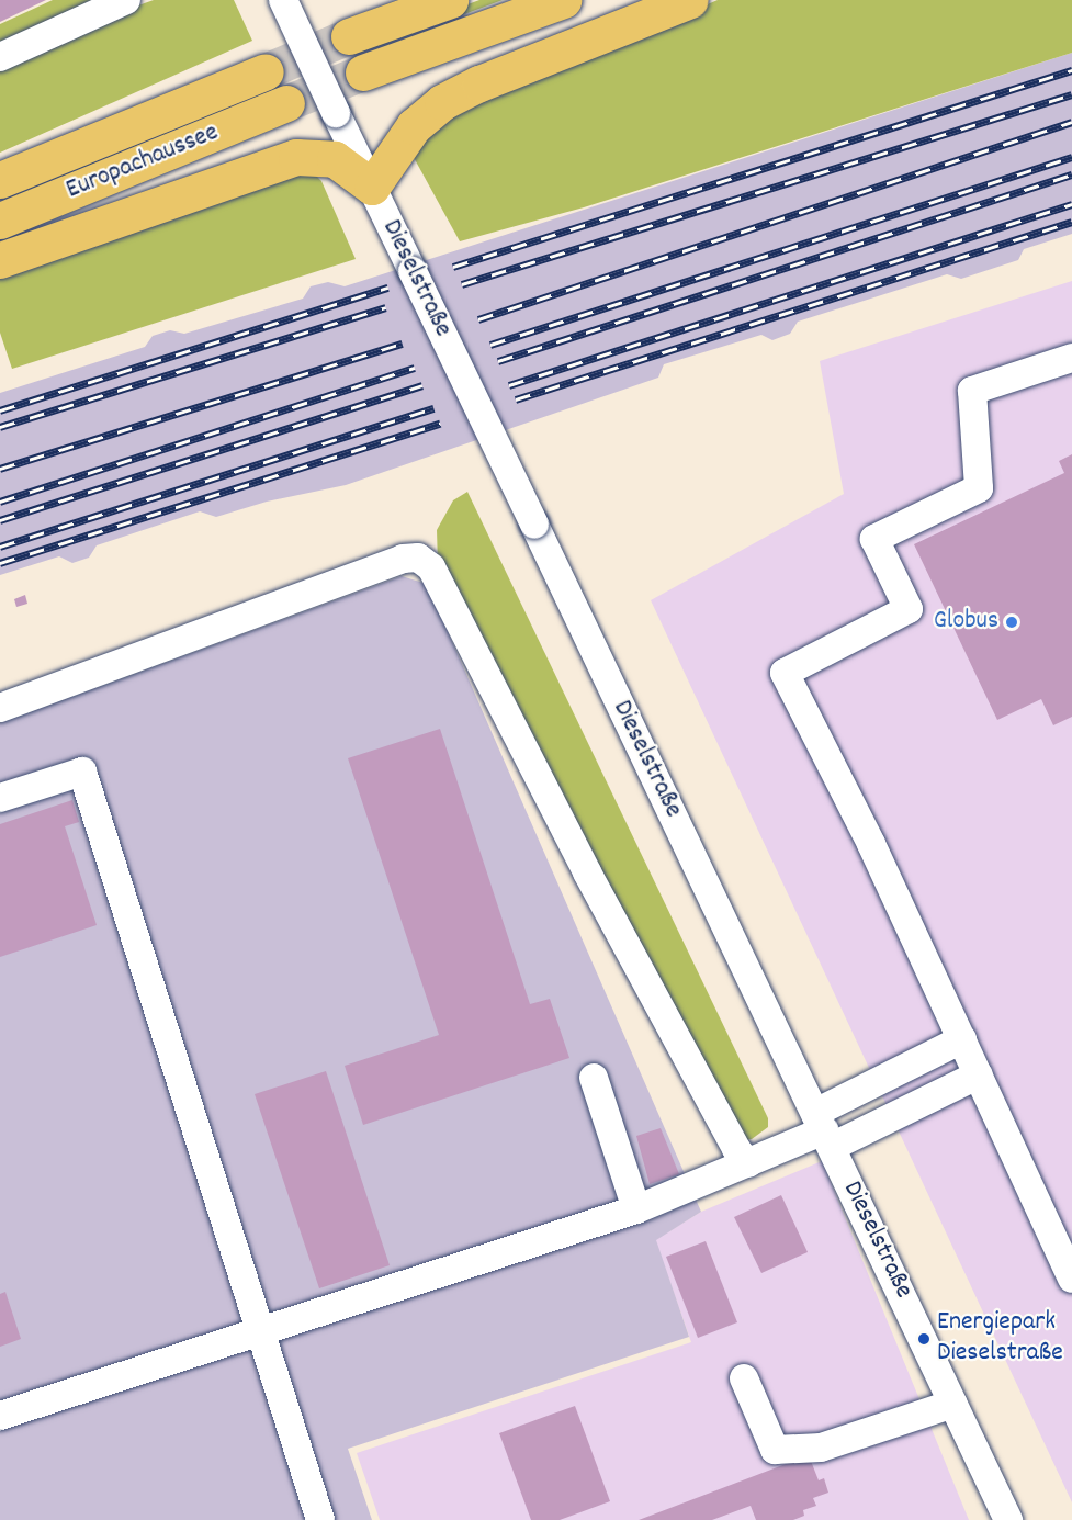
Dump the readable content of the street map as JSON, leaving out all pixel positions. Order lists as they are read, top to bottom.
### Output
{
  "streets": {
    "main road": ["Europachaussee"],
    "street": ["Dieselstraße"]
  },
  "places": ["Globus", "Energiepark Dieselstraße"]
}
